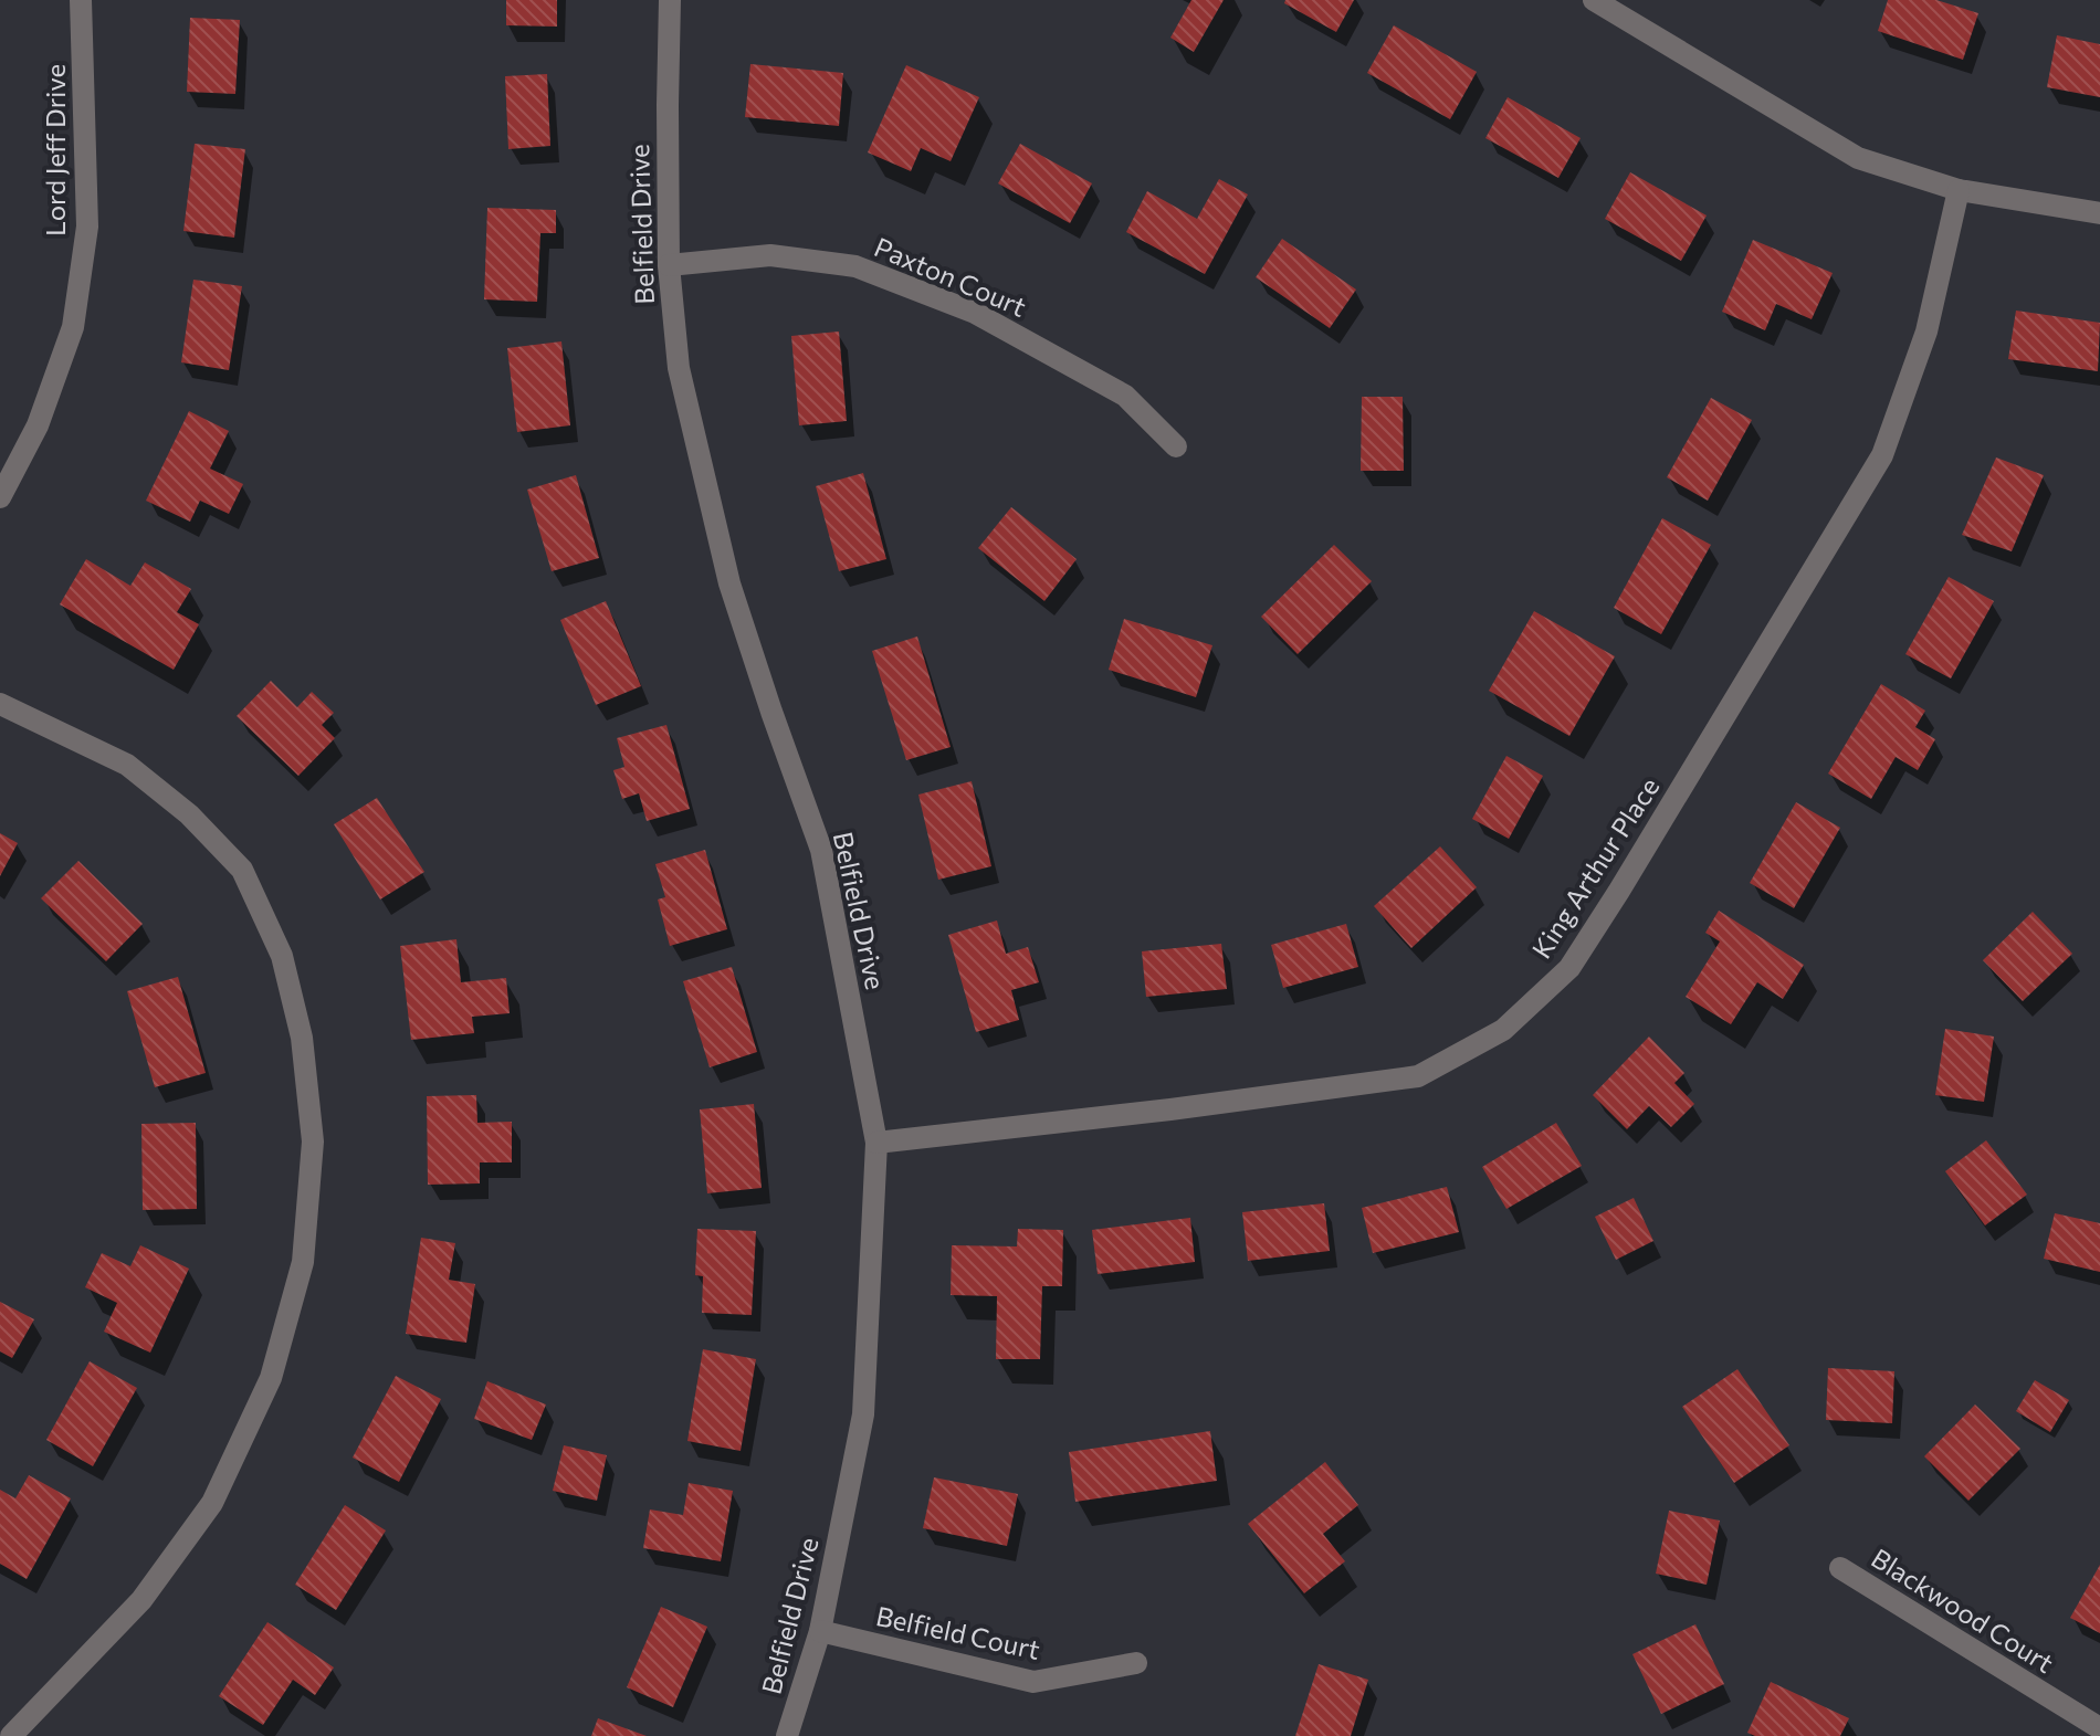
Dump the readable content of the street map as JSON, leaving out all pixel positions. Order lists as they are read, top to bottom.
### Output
{
  "streets": {
    "street": [
      "Lord Jeff Drive",
      "Belfield Drive",
      "Paxton Court",
      "King Arthur Place",
      "Blackwood Court",
      "Belfield Court"
    ]
  },
  "crossings": [
    ["Belfield Drive", "Paxton Court"],
    ["Belfield Drive", "King Arthur Place"],
    ["Belfield Drive", "Belfield Court"]
  ]
}
